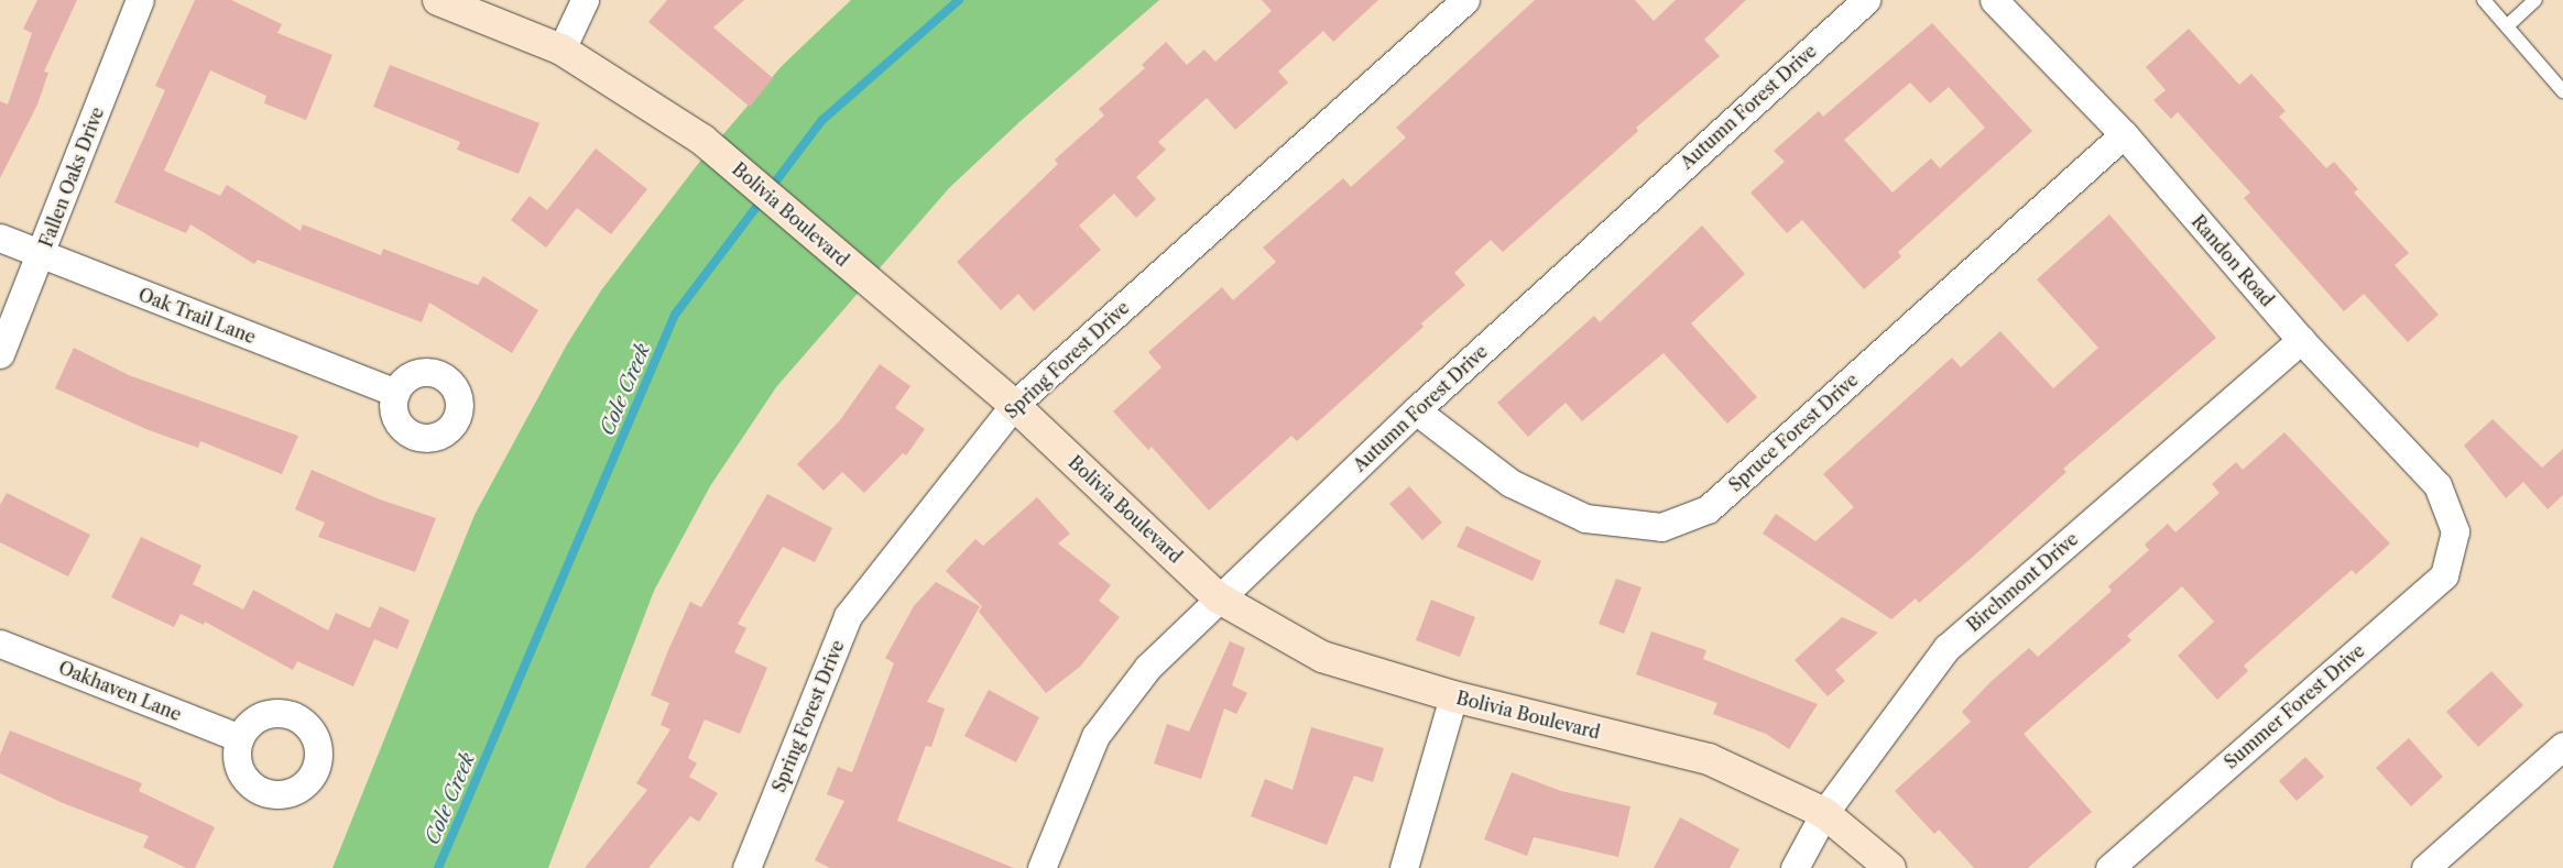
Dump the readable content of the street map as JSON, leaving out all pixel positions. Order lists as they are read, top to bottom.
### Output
{
  "streets": {
    "street": [
      "Autumn Forest Drive",
      "Fallen Oaks Drive",
      "Bolivia Boulevard",
      "Randon Road",
      "Oak Trail Lane",
      "Spring Forest Drive",
      "Spruce Forest Drive",
      "Birchmont Drive",
      "Oakhaven Lane",
      "Summer Forest Drive"
    ]
  },
  "crossings": [
    ["Autumn Forest Drive", "Bolivia Boulevard"],
    ["Autumn Forest Drive", "Spruce Forest Drive"],
    ["Fallen Oaks Drive", "Oak Trail Lane"],
    ["Bolivia Boulevard", "Spring Forest Drive"],
    ["Bolivia Boulevard", "Birchmont Drive"],
    ["Randon Road", "Spruce Forest Drive"],
    ["Randon Road", "Birchmont Drive"],
    ["Randon Road", "Summer Forest Drive"]
  ],
  "water": ["Cole Creek"]
}
